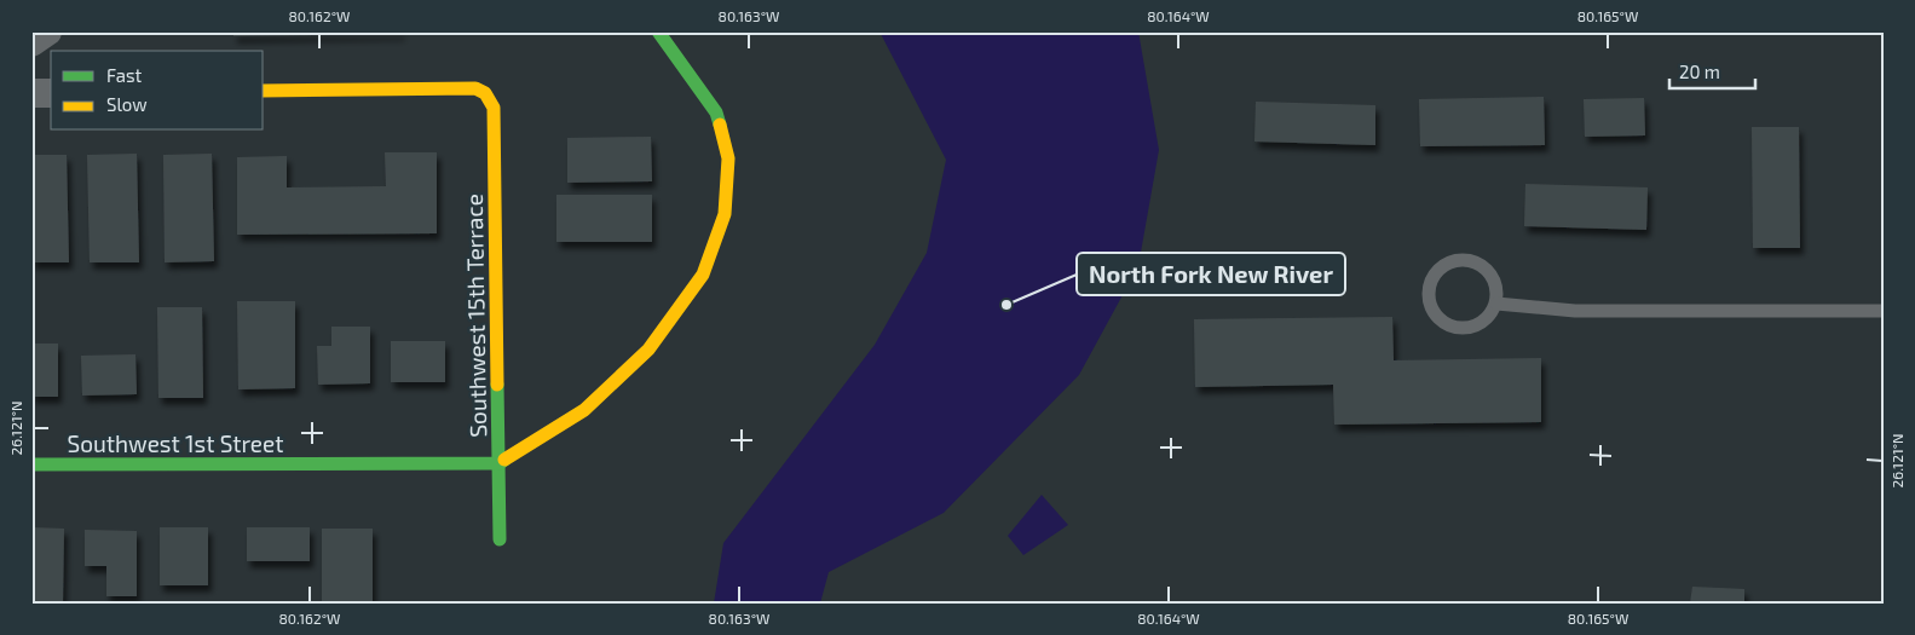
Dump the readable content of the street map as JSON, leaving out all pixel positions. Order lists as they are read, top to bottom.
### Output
{
  "streets": {
    "street": ["Southwest 15th Terrace", "Southwest 1st Street"]
  },
  "crossings": [
    ["Southwest 15th Terrace", "Southwest 1st Street"]
  ],
  "places": ["North Fork New River"],
  "legend": ["Fast", "Slow"],
  "scale_bar": "20 m",
  "coordinates": [
    "80.162°W",
    "80.163°W",
    "80.164°W",
    "80.165°W",
    "26.121°N"
  ]
}
